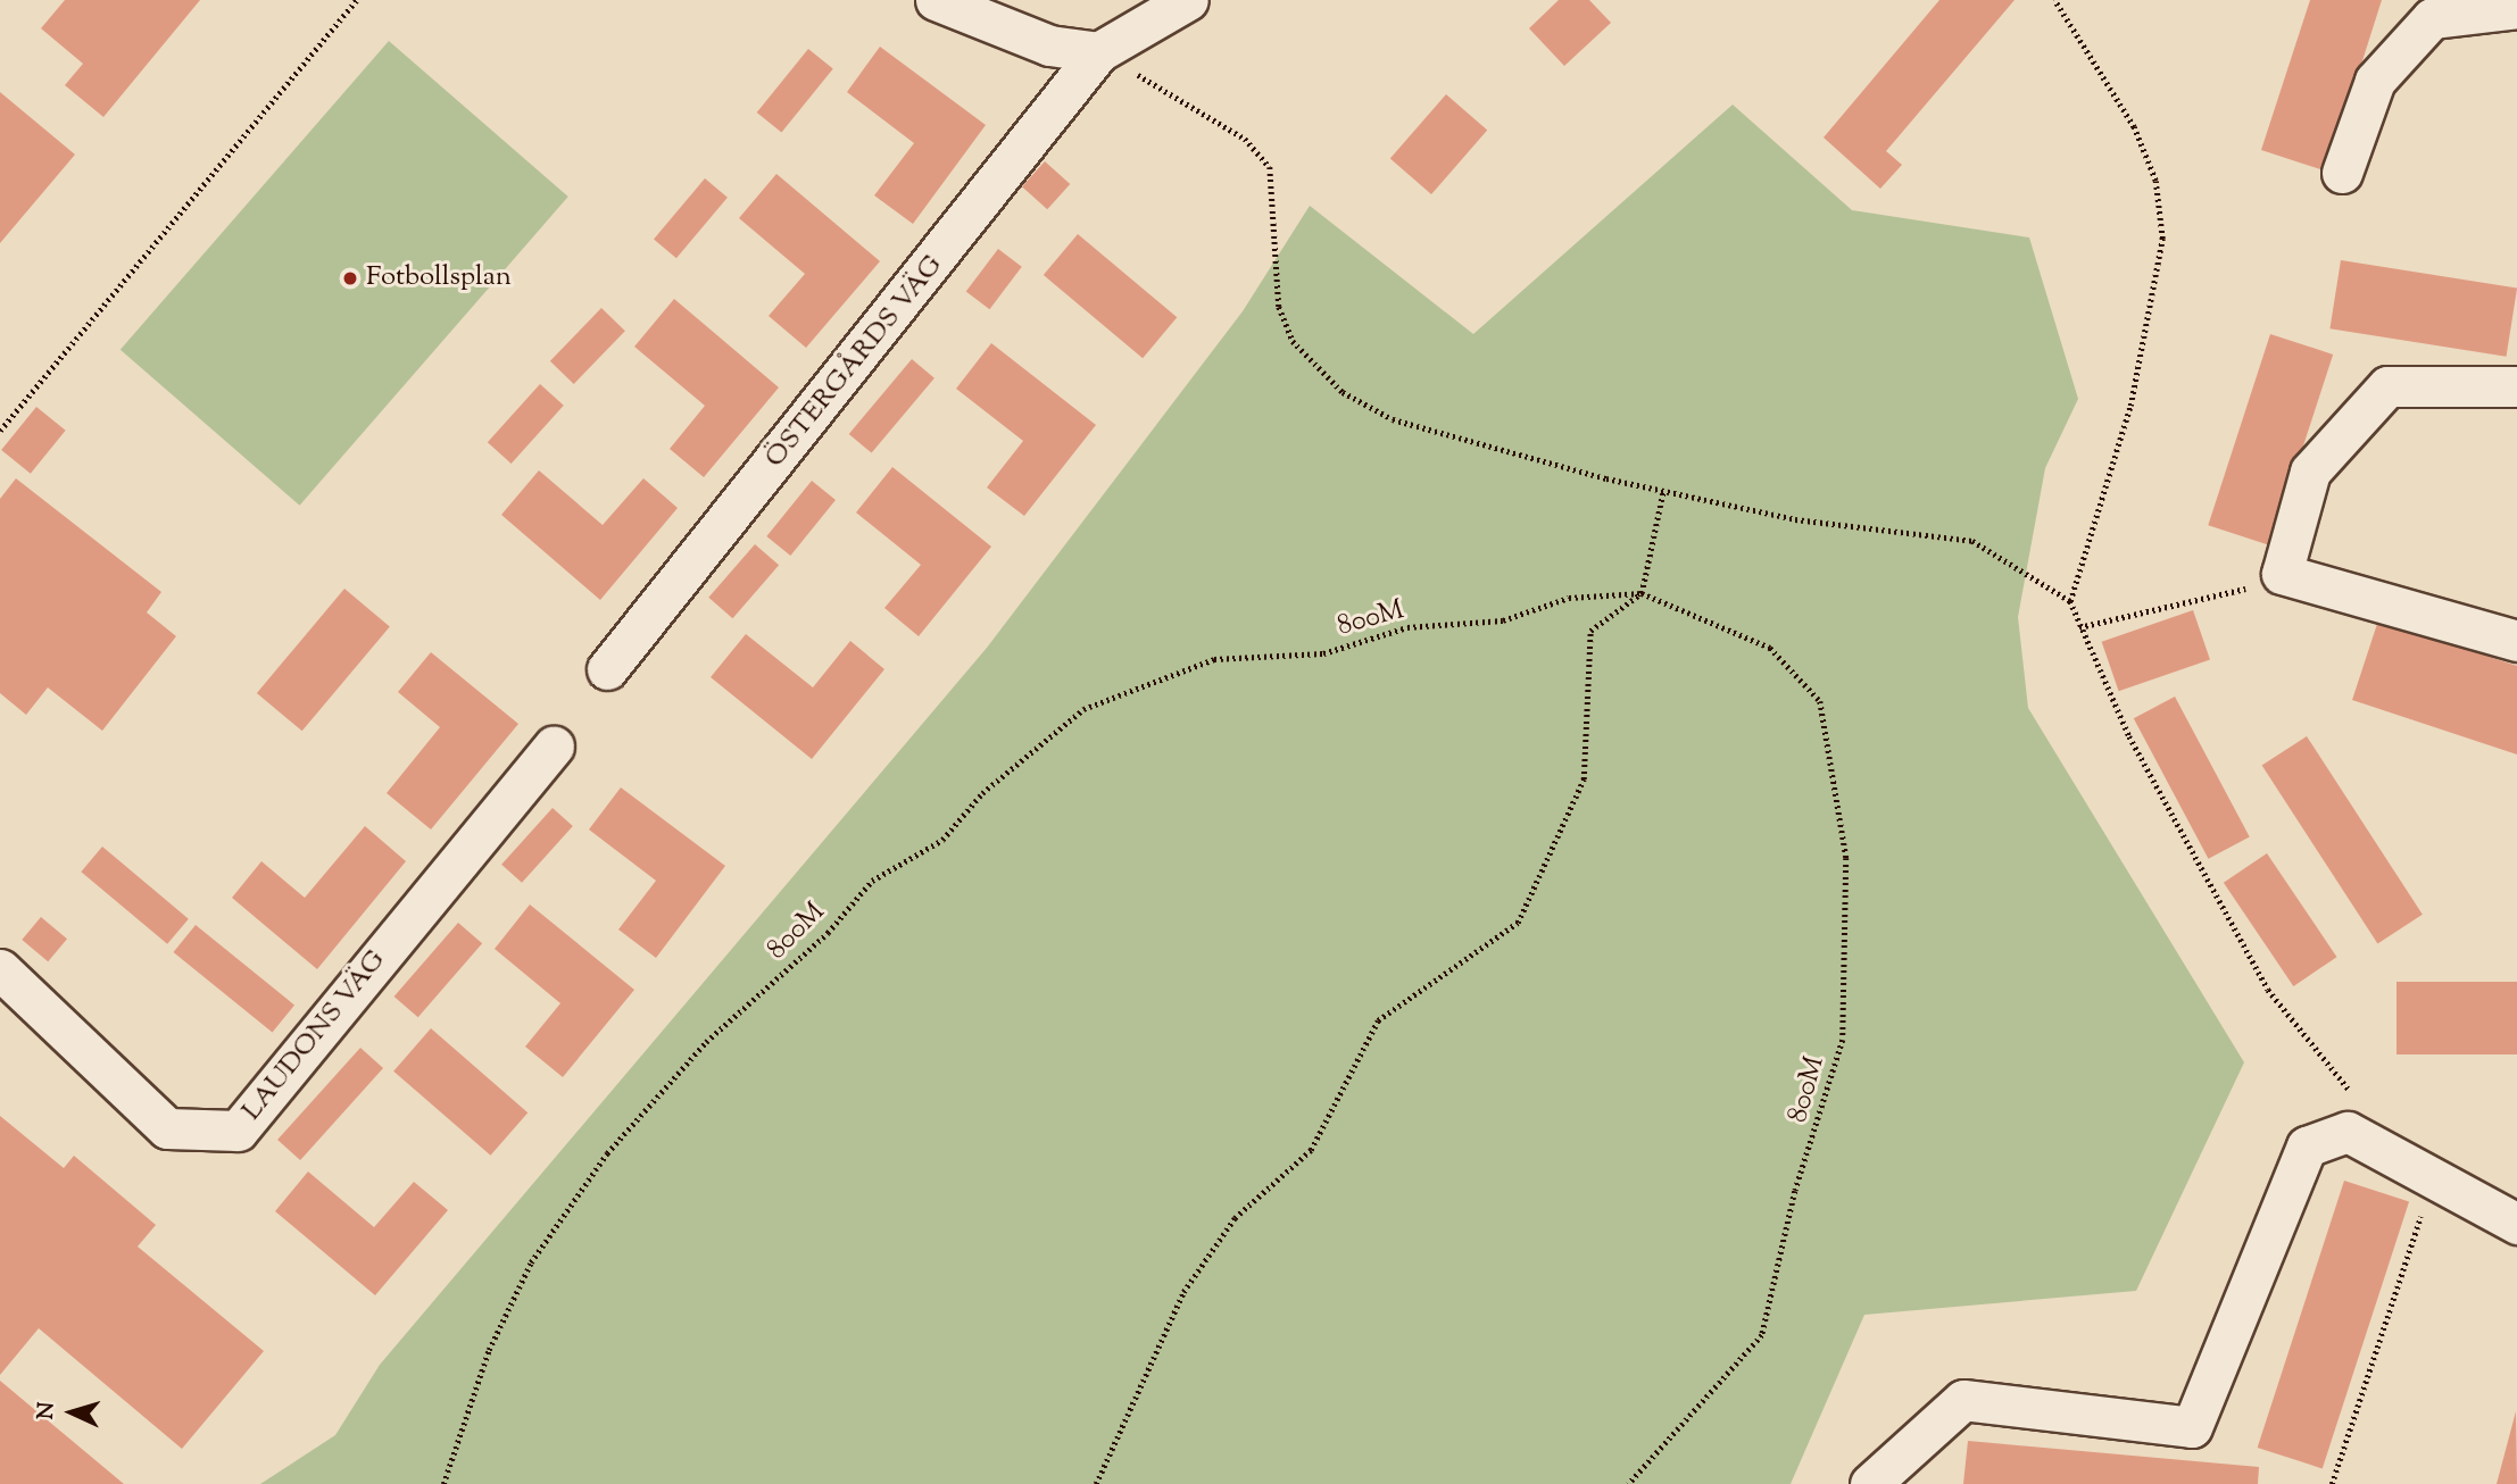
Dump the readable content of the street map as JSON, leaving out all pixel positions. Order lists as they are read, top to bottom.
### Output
{
  "streets": {
    "street": ["ÖSTERGÅRDS VÄG", "LAUDONS VÄG"],
    "path": ["800M"]
  },
  "places": ["Fotbollsplan"],
  "north": "left"
}
